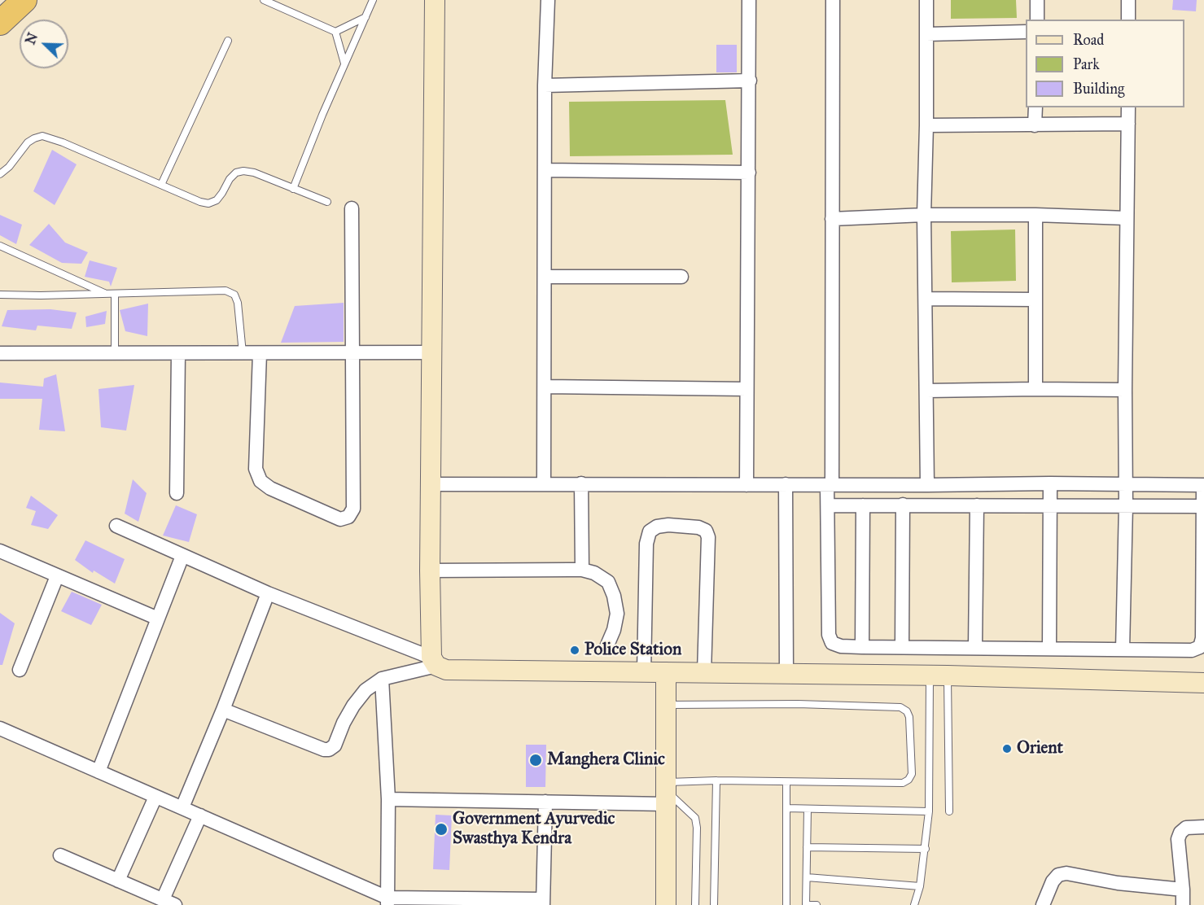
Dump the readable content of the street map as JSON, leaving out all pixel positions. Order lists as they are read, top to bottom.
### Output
{
  "places": [
    "Police Station",
    "Orient",
    "Manghera Clinic",
    "Government Ayurvedic Swasthya Kendra"
  ],
  "legend": ["Road", "Park", "Building"],
  "north": "top left"
}
